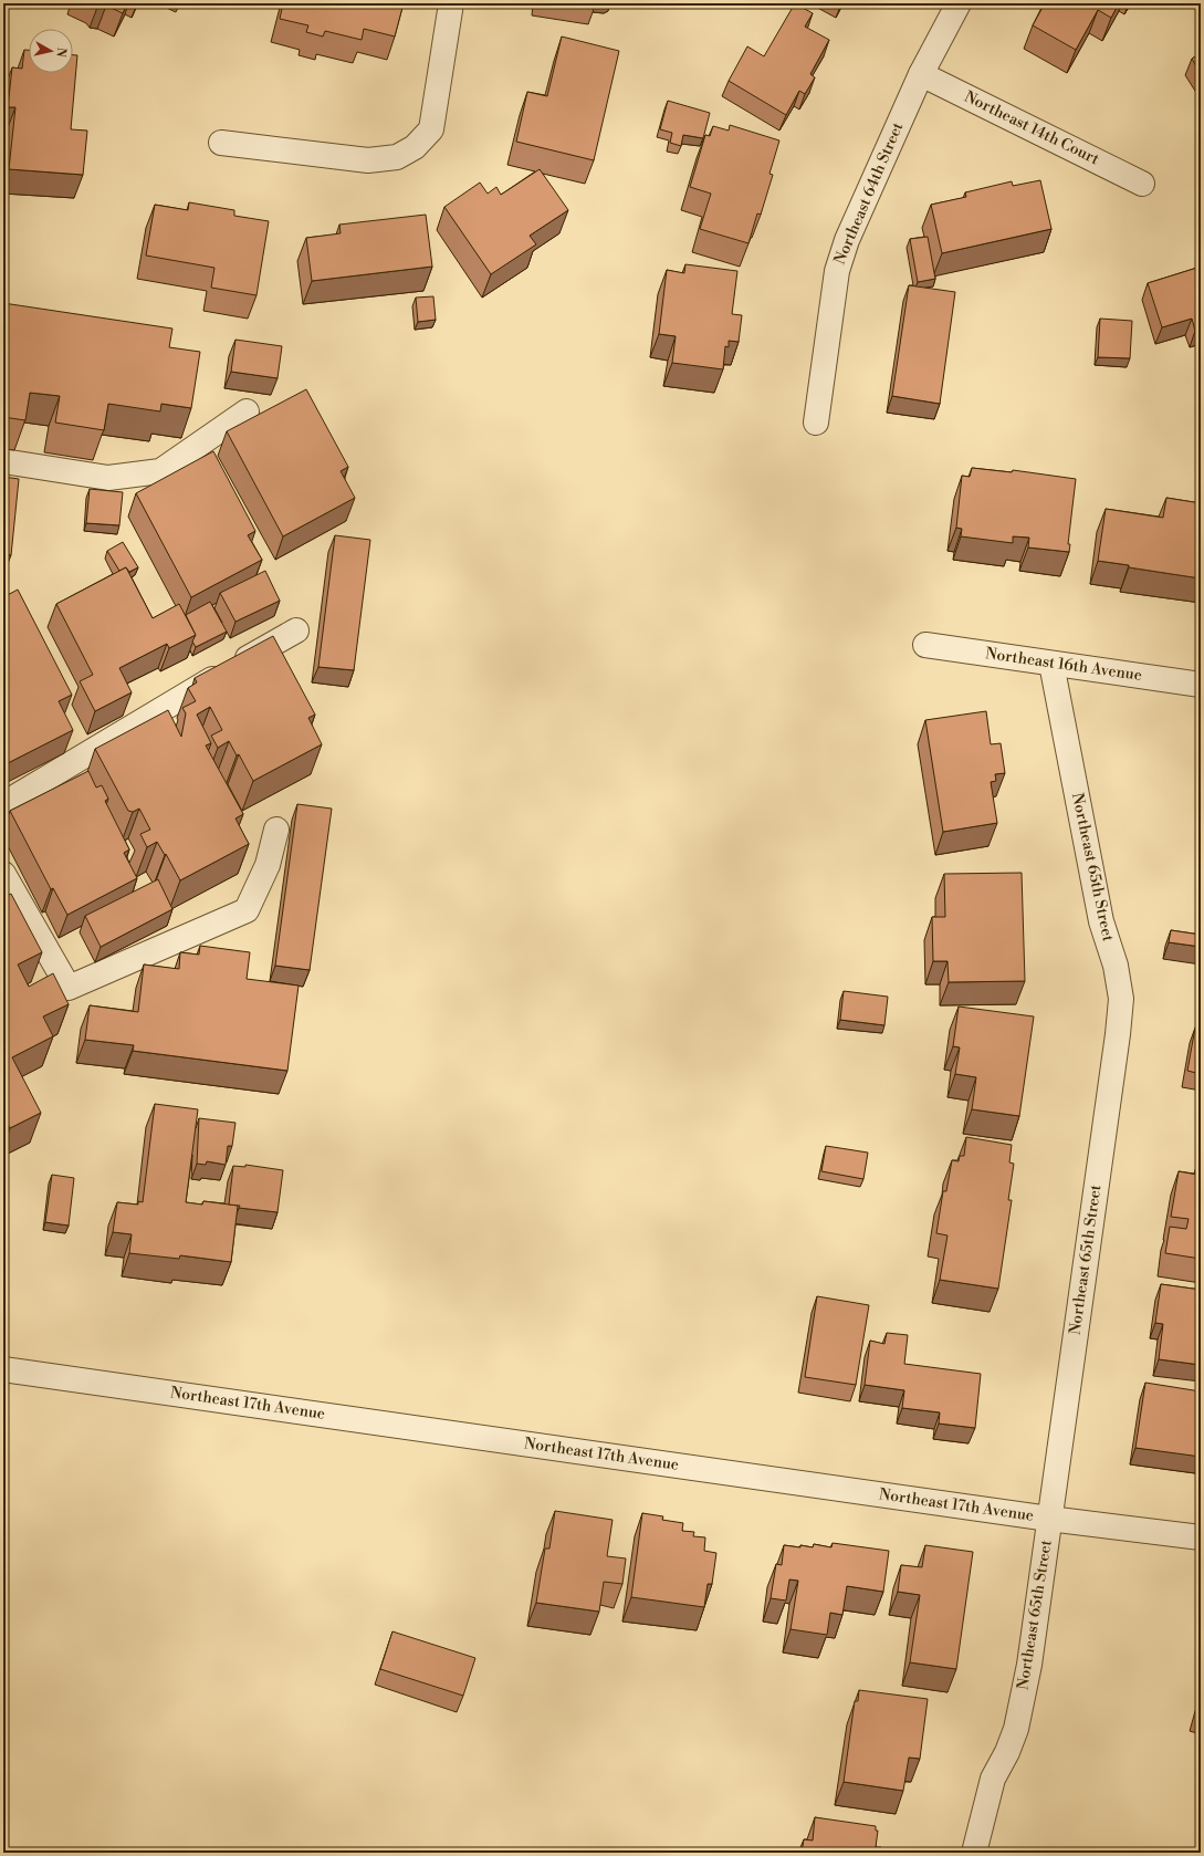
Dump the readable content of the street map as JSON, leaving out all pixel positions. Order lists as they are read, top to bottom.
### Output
{
  "streets": {
    "street": [
      "Northeast 14th Court",
      "Northeast 64th Street",
      "Northeast 16th Avenue",
      "Northeast 65th Street",
      "Northeast 17th Avenue"
    ]
  },
  "crossings": [
    ["Northeast 14th Court", "Northeast 64th Street"],
    ["Northeast 16th Avenue", "Northeast 65th Street"],
    ["Northeast 65th Street", "Northeast 17th Avenue"]
  ],
  "north": "right"
}
